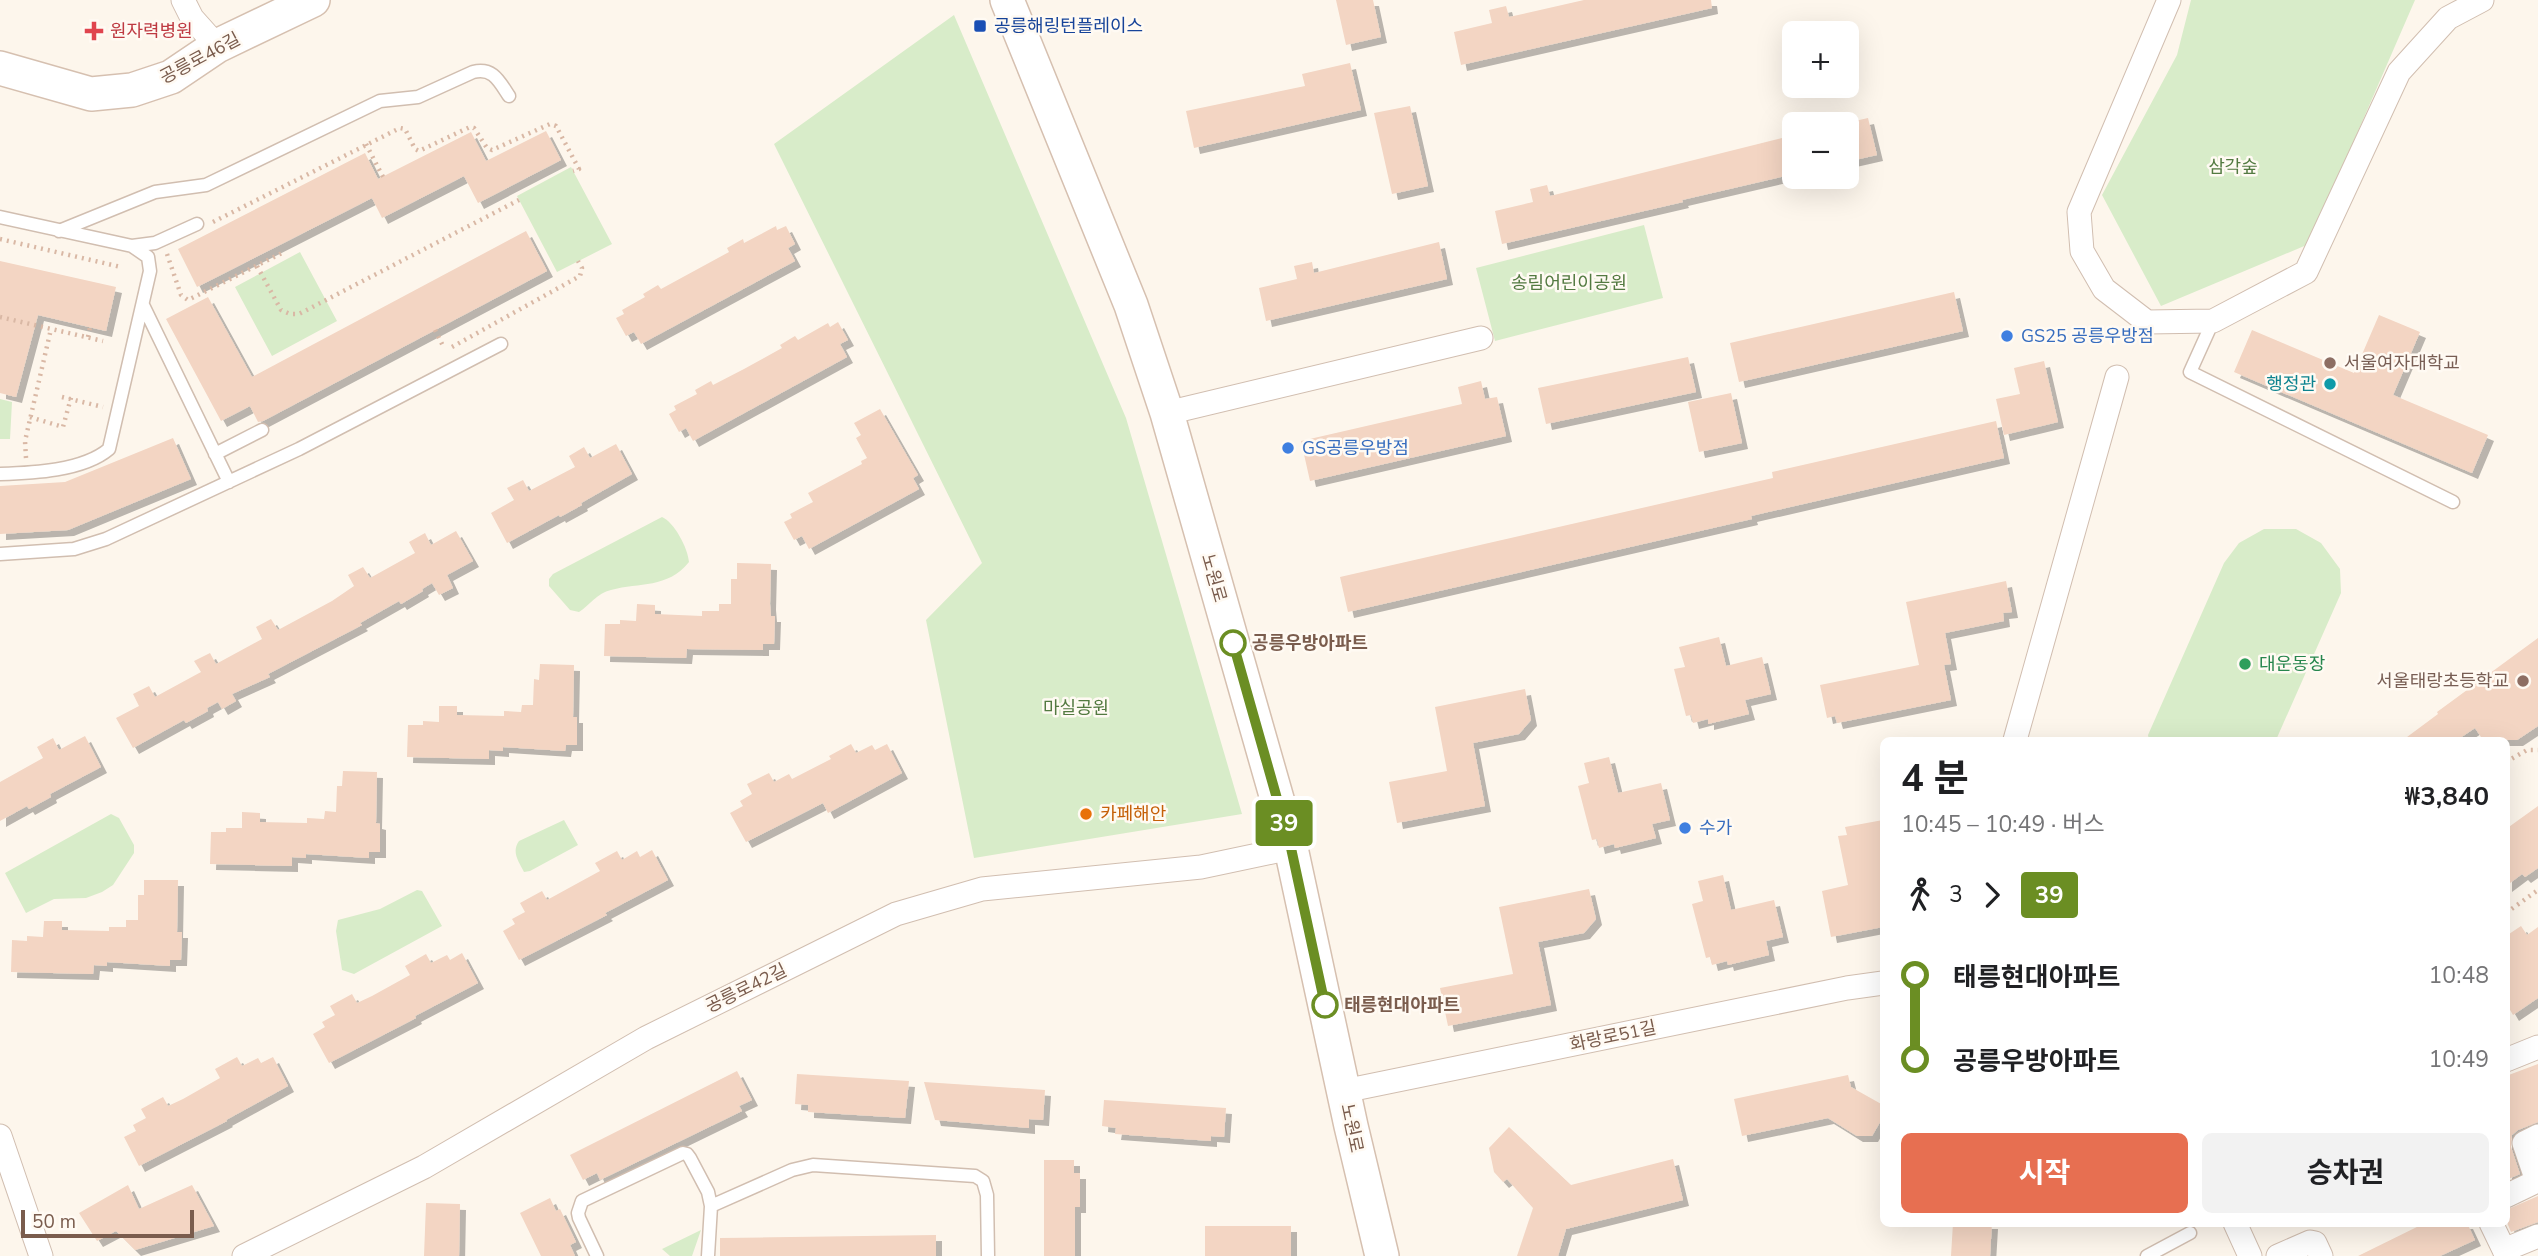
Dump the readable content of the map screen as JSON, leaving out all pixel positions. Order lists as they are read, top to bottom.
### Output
{
  "streets": {
    "main road": ["공릉로46길", "노원로"],
    "street": ["공릉로42길", "화랑로51길"]
  },
  "crossings": [
    ["노원로", "공릉로42길"],
    ["노원로", "화랑로51길"]
  ],
  "parks": ["삼각숲", "송림어린이공원", "마실공원"],
  "places": {
    "transit": ["공릉해링턴플레이스"],
    "health": ["원자력병원"],
    "other": [
      "GS25 공릉우방점",
      "서울여자대학교",
      "행정관",
      "GS공릉우방점",
      "공릉우방아파트",
      "대운동장",
      "서울태랑초등학교",
      "카페해안",
      "수가",
      "태릉현대아파트"
    ]
  },
  "lines": ["bus line 39"],
  "scale_bar": "50 m",
  "page": {
    "on_map": "39",
    "map_buttons": ["+", "−"],
    "heading": ["4 분", "10:45 – 10:49 · 버스", "₩3,840"],
    "legs": ["3", "39"],
    "list": [
      {
        "name": "태릉현대아파트",
        "value": "10:48"
      },
      {
        "name": "공릉우방아파트",
        "value": "10:49"
      }
    ],
    "buttons": ["시작", "승차권"],
    "scale": "50 m"
  }
}
